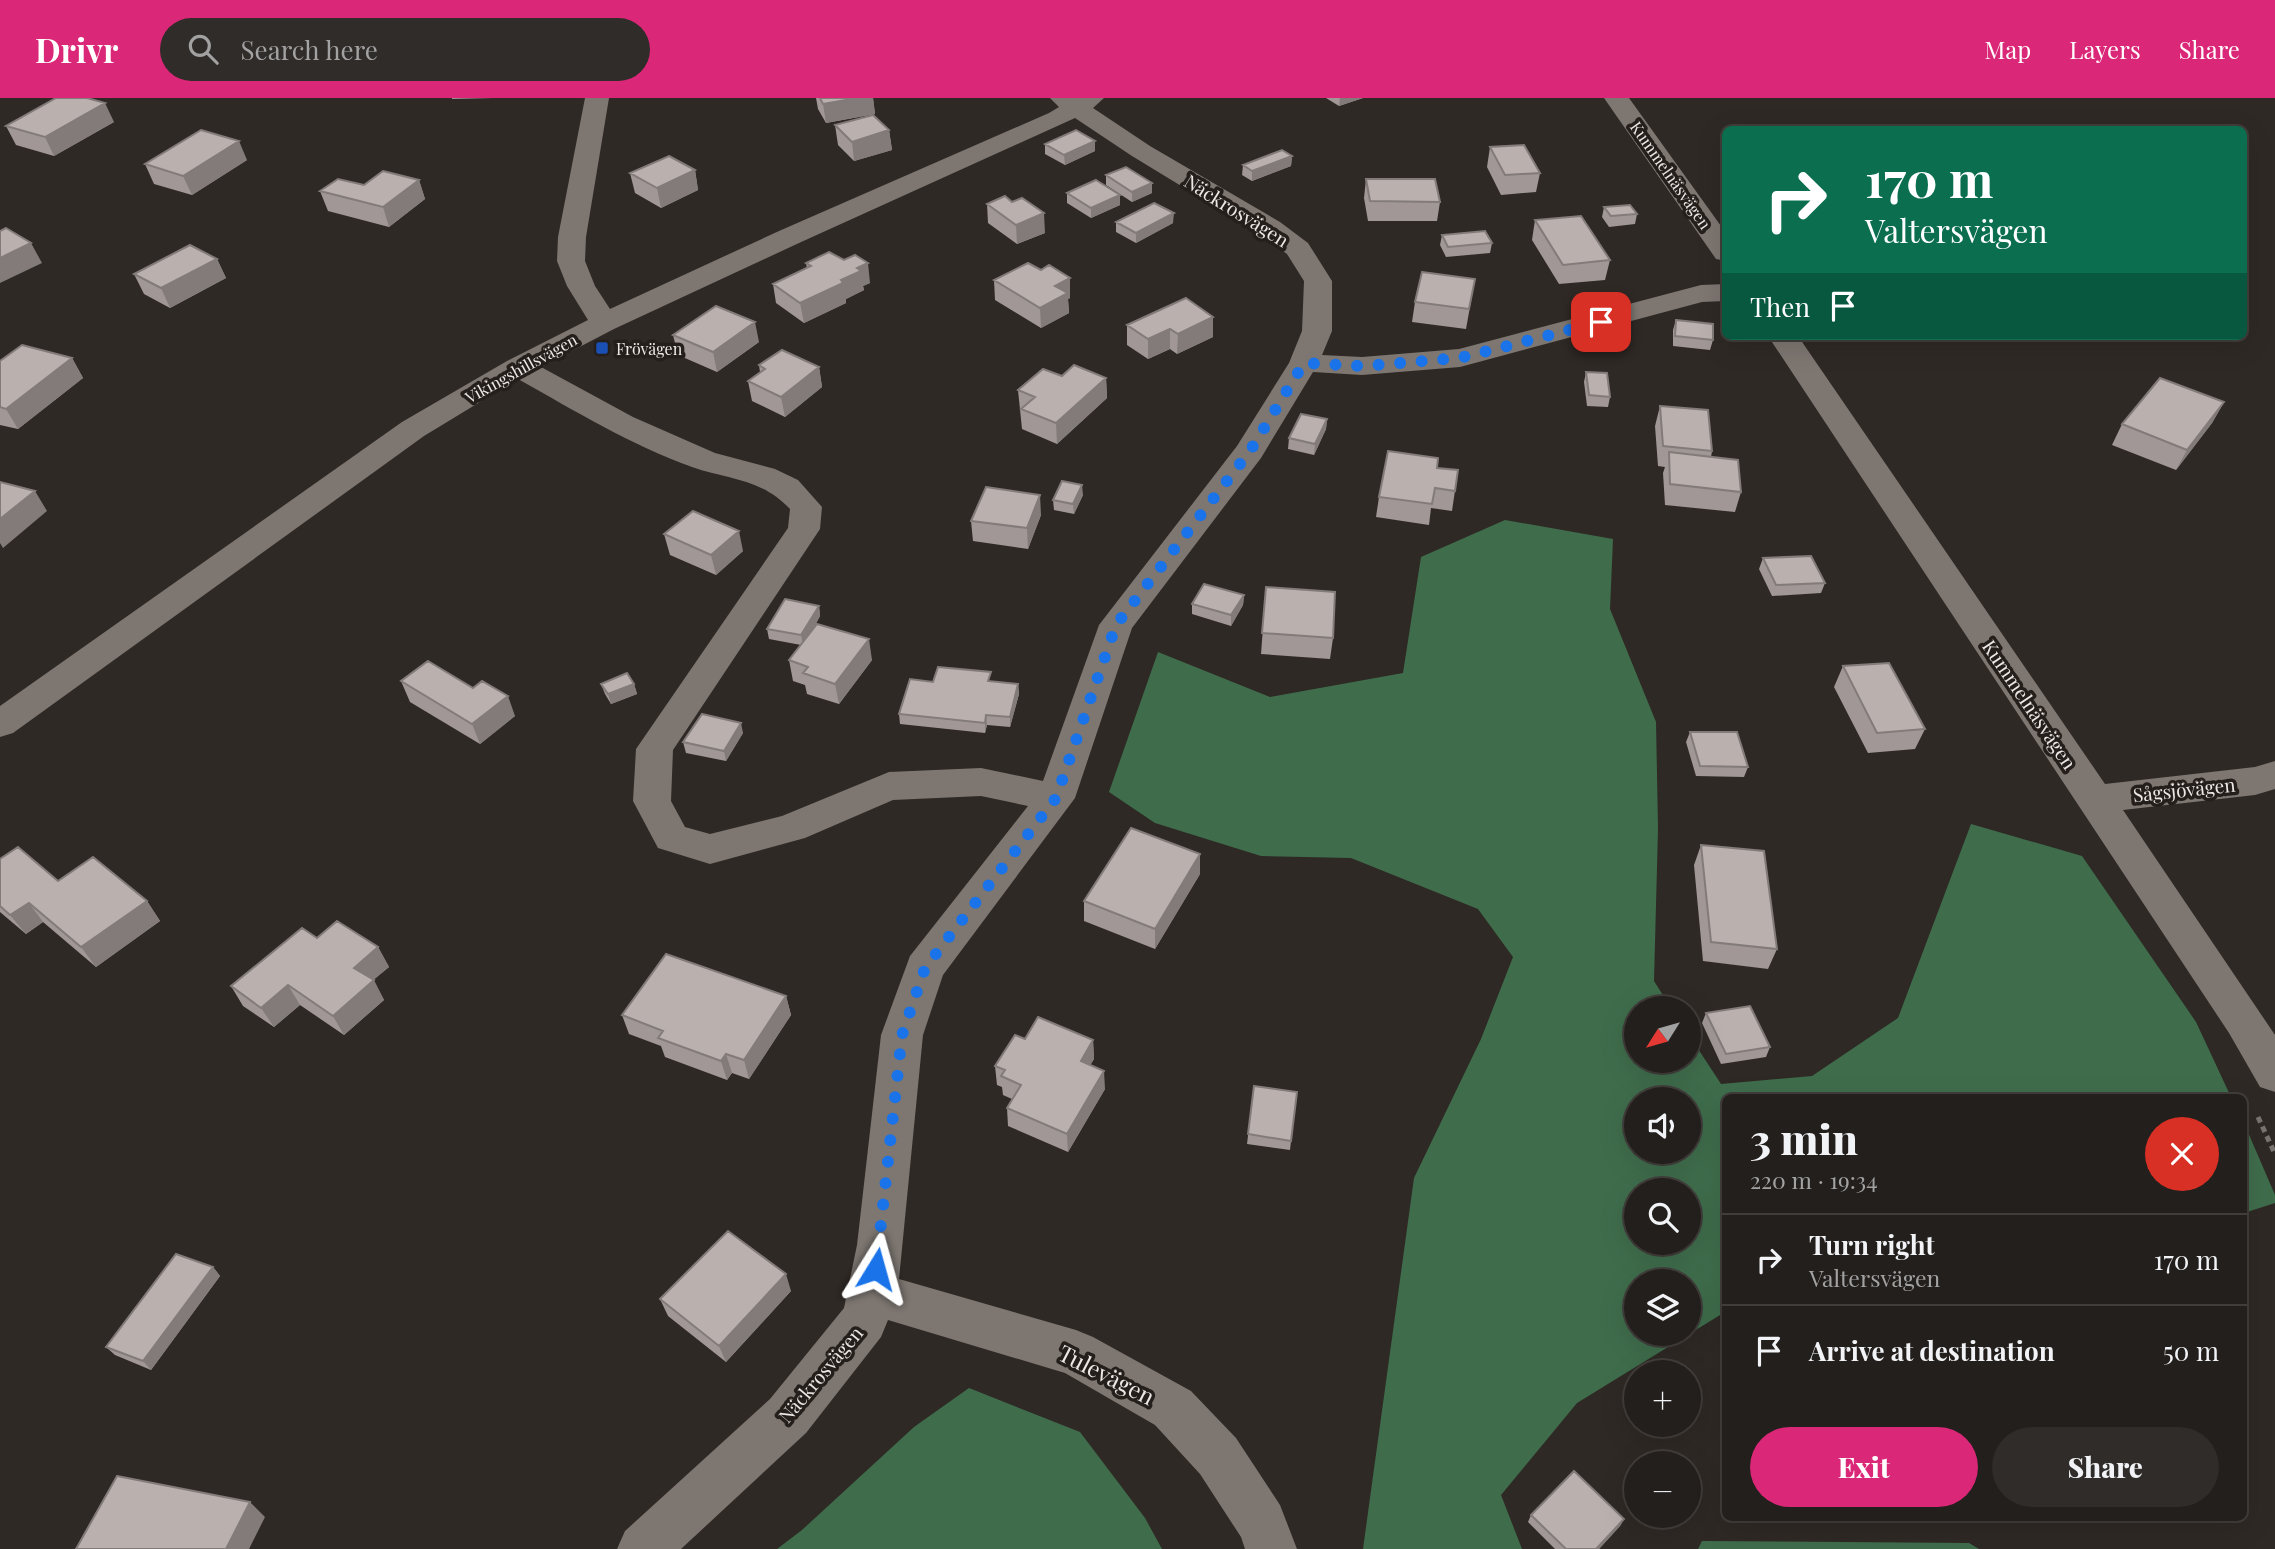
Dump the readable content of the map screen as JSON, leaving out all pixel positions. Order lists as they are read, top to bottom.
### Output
{
  "streets": {
    "street": [
      "Kummelnäsvägen",
      "Näckrosvägen",
      "Vikingshillsvägen",
      "Sågsjövägen",
      "Tulevägen"
    ]
  },
  "crossings": [
    ["Kummelnäsvägen", "Sågsjövägen"],
    ["Näckrosvägen", "Vikingshillsvägen"],
    ["Näckrosvägen", "Tulevägen"]
  ],
  "places": {
    "transit": ["Frövägen"]
  },
  "north": "bottom left",
  "page": {
    "header": "Drivr",
    "search": "Search here",
    "nav": ["Map", "Layers", "Share"],
    "turn": ["170 m", "Valtersvägen"],
    "then": "Then",
    "map_buttons": ["+", "−"],
    "heading": ["3 min", "220 m · 19:34"],
    "list": [
      {
        "name": "Turn right",
        "note": "Valtersvägen",
        "value": "170 m"
      },
      {
        "name": "Arrive at destination",
        "value": "50 m"
      }
    ],
    "buttons": ["Exit", "Share"]
  }
}
